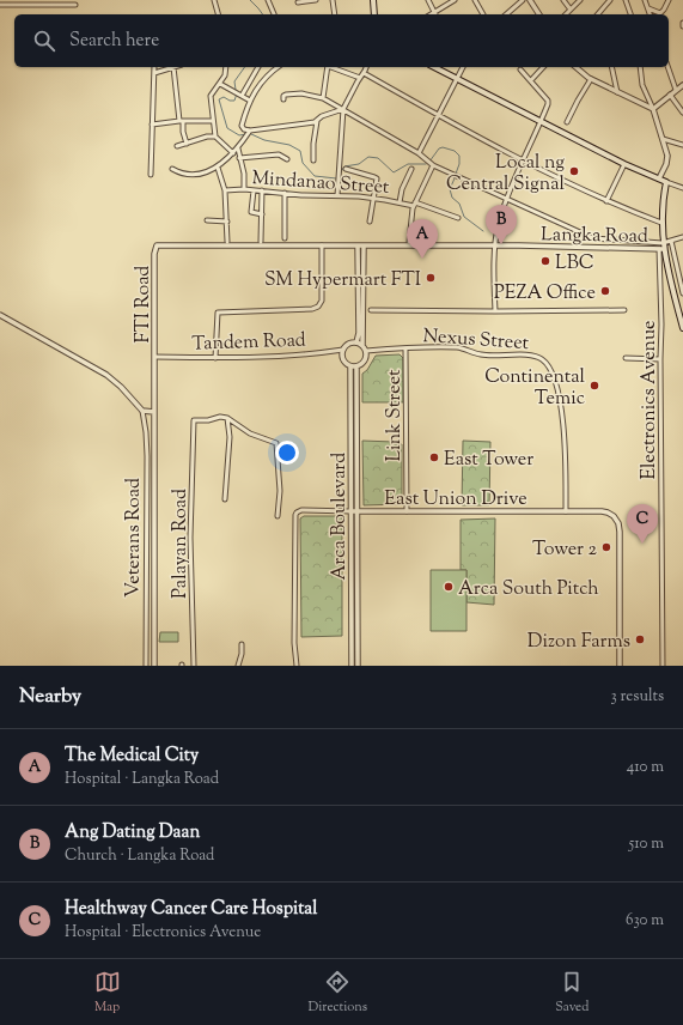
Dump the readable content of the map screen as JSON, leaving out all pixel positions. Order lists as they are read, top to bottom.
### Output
{
  "streets": {
    "street": [
      "Mindanao Street",
      "Langka Road",
      "FTI Road",
      "Nexus Street",
      "Tandem Road",
      "Electronics Avenue",
      "Link Street",
      "East Union Drive",
      "Arca Boulevard",
      "Veterans Road",
      "Palayan Road"
    ]
  },
  "crossings": [
    ["Langka Road", "FTI Road"],
    ["Langka Road", "Electronics Avenue"],
    ["FTI Road", "Tandem Road"],
    ["Nexus Street", "Tandem Road"],
    ["Nexus Street", "Link Street"],
    ["Nexus Street", "East Union Drive"],
    ["Nexus Street", "Arca Boulevard"],
    ["Tandem Road", "Arca Boulevard"],
    ["Link Street", "East Union Drive"],
    ["East Union Drive", "Arca Boulevard"]
  ],
  "places": [
    "Local ng Central Signal",
    "LBC",
    "SM Hypermart FTI",
    "PEZA Office",
    "Continental Temic",
    "East Tower",
    "Tower 2",
    "Arca South Pitch",
    "Dizon Farms"
  ],
  "page": {
    "search": "Search here",
    "pins": ["B", "A", "C"],
    "heading": ["Nearby", "3 results"],
    "list": [
      {
        "mark": "A",
        "name": "The Medical City",
        "note": "Hospital · Langka Road",
        "value": "410 m"
      },
      {
        "mark": "B",
        "name": "Ang Dating Daan",
        "note": "Church · Langka Road",
        "value": "510 m"
      },
      {
        "mark": "C",
        "name": "Healthway Cancer Care Hospital",
        "note": "Hospital · Electronics Avenue",
        "value": "630 m"
      }
    ],
    "nav": ["Map", "Directions", "Saved"]
  }
}
